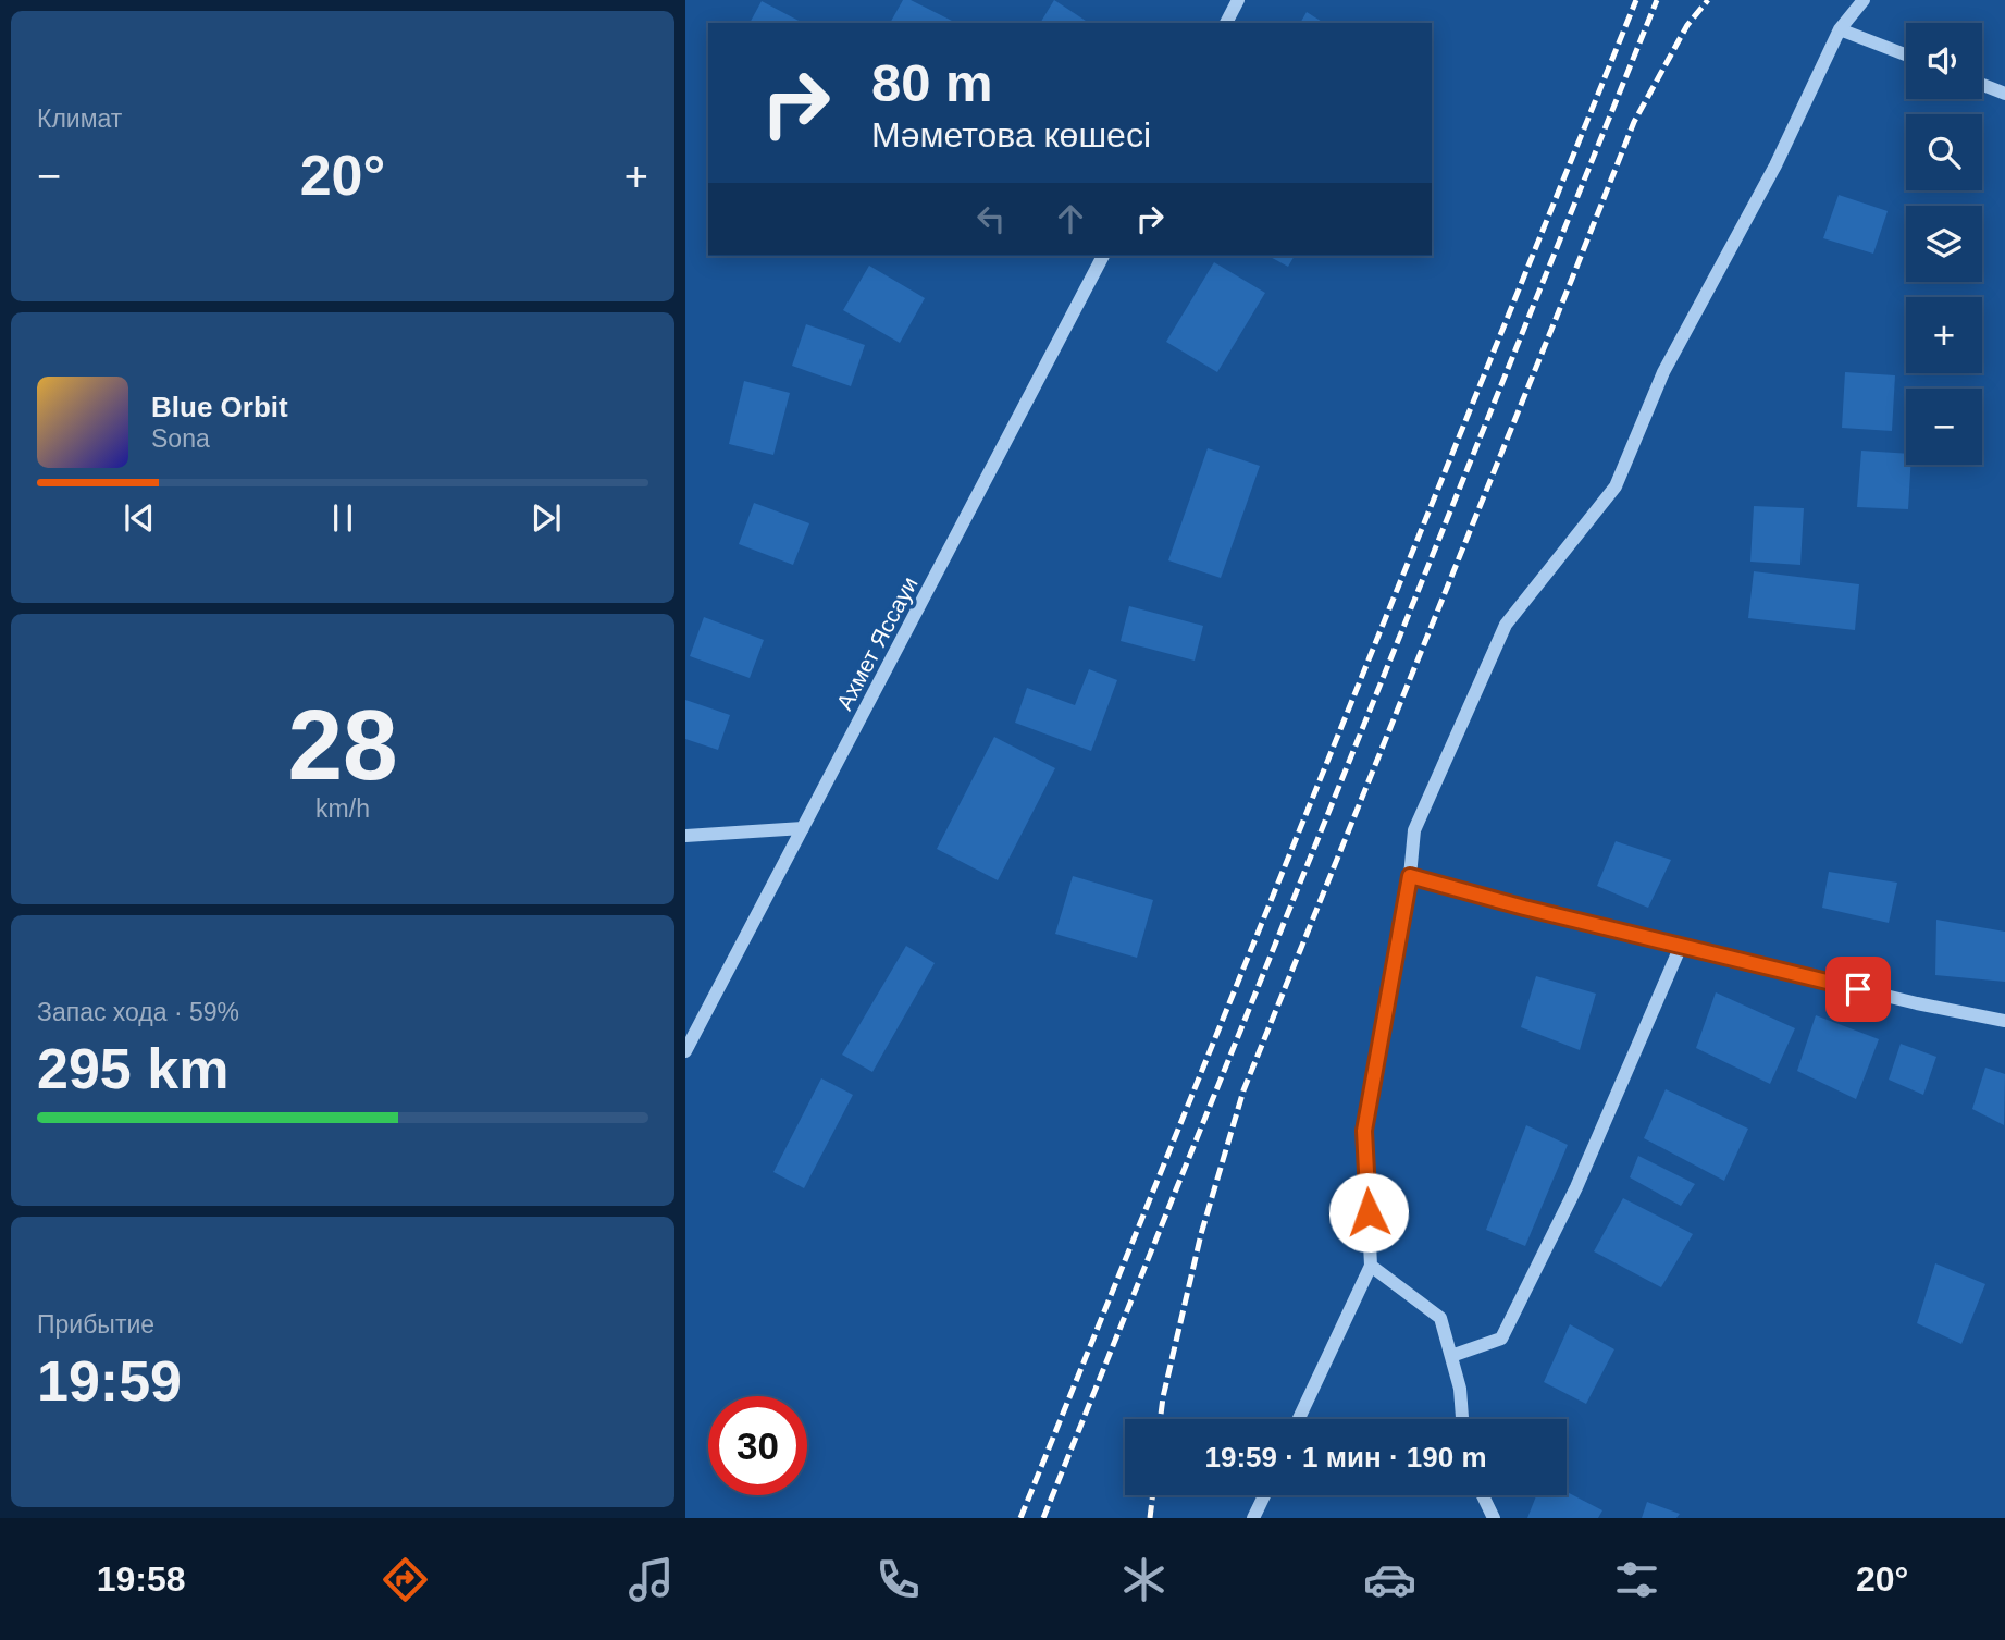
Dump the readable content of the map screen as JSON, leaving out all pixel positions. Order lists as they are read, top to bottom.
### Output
{
  "streets": {
    "street": ["Ахмет Яссауи"]
  },
  "page": {
    "tile": [
      "Климат",
      ["28", "km/h"],
      ["Запас хода · 59%", "295 km"],
      ["Прибытие", "19:59"]
    ],
    "map_buttons": ["+", "−"],
    "turn": ["80 m", "Мәметова көшесі"],
    "heat": ["−", "20°", "+"],
    "song": ["Blue Orbit", "Sona"],
    "limit": "30",
    "trip": "19:59 · 1 мин · 190 m",
    "tabs": ["19:58", "20°"]
  }
}
